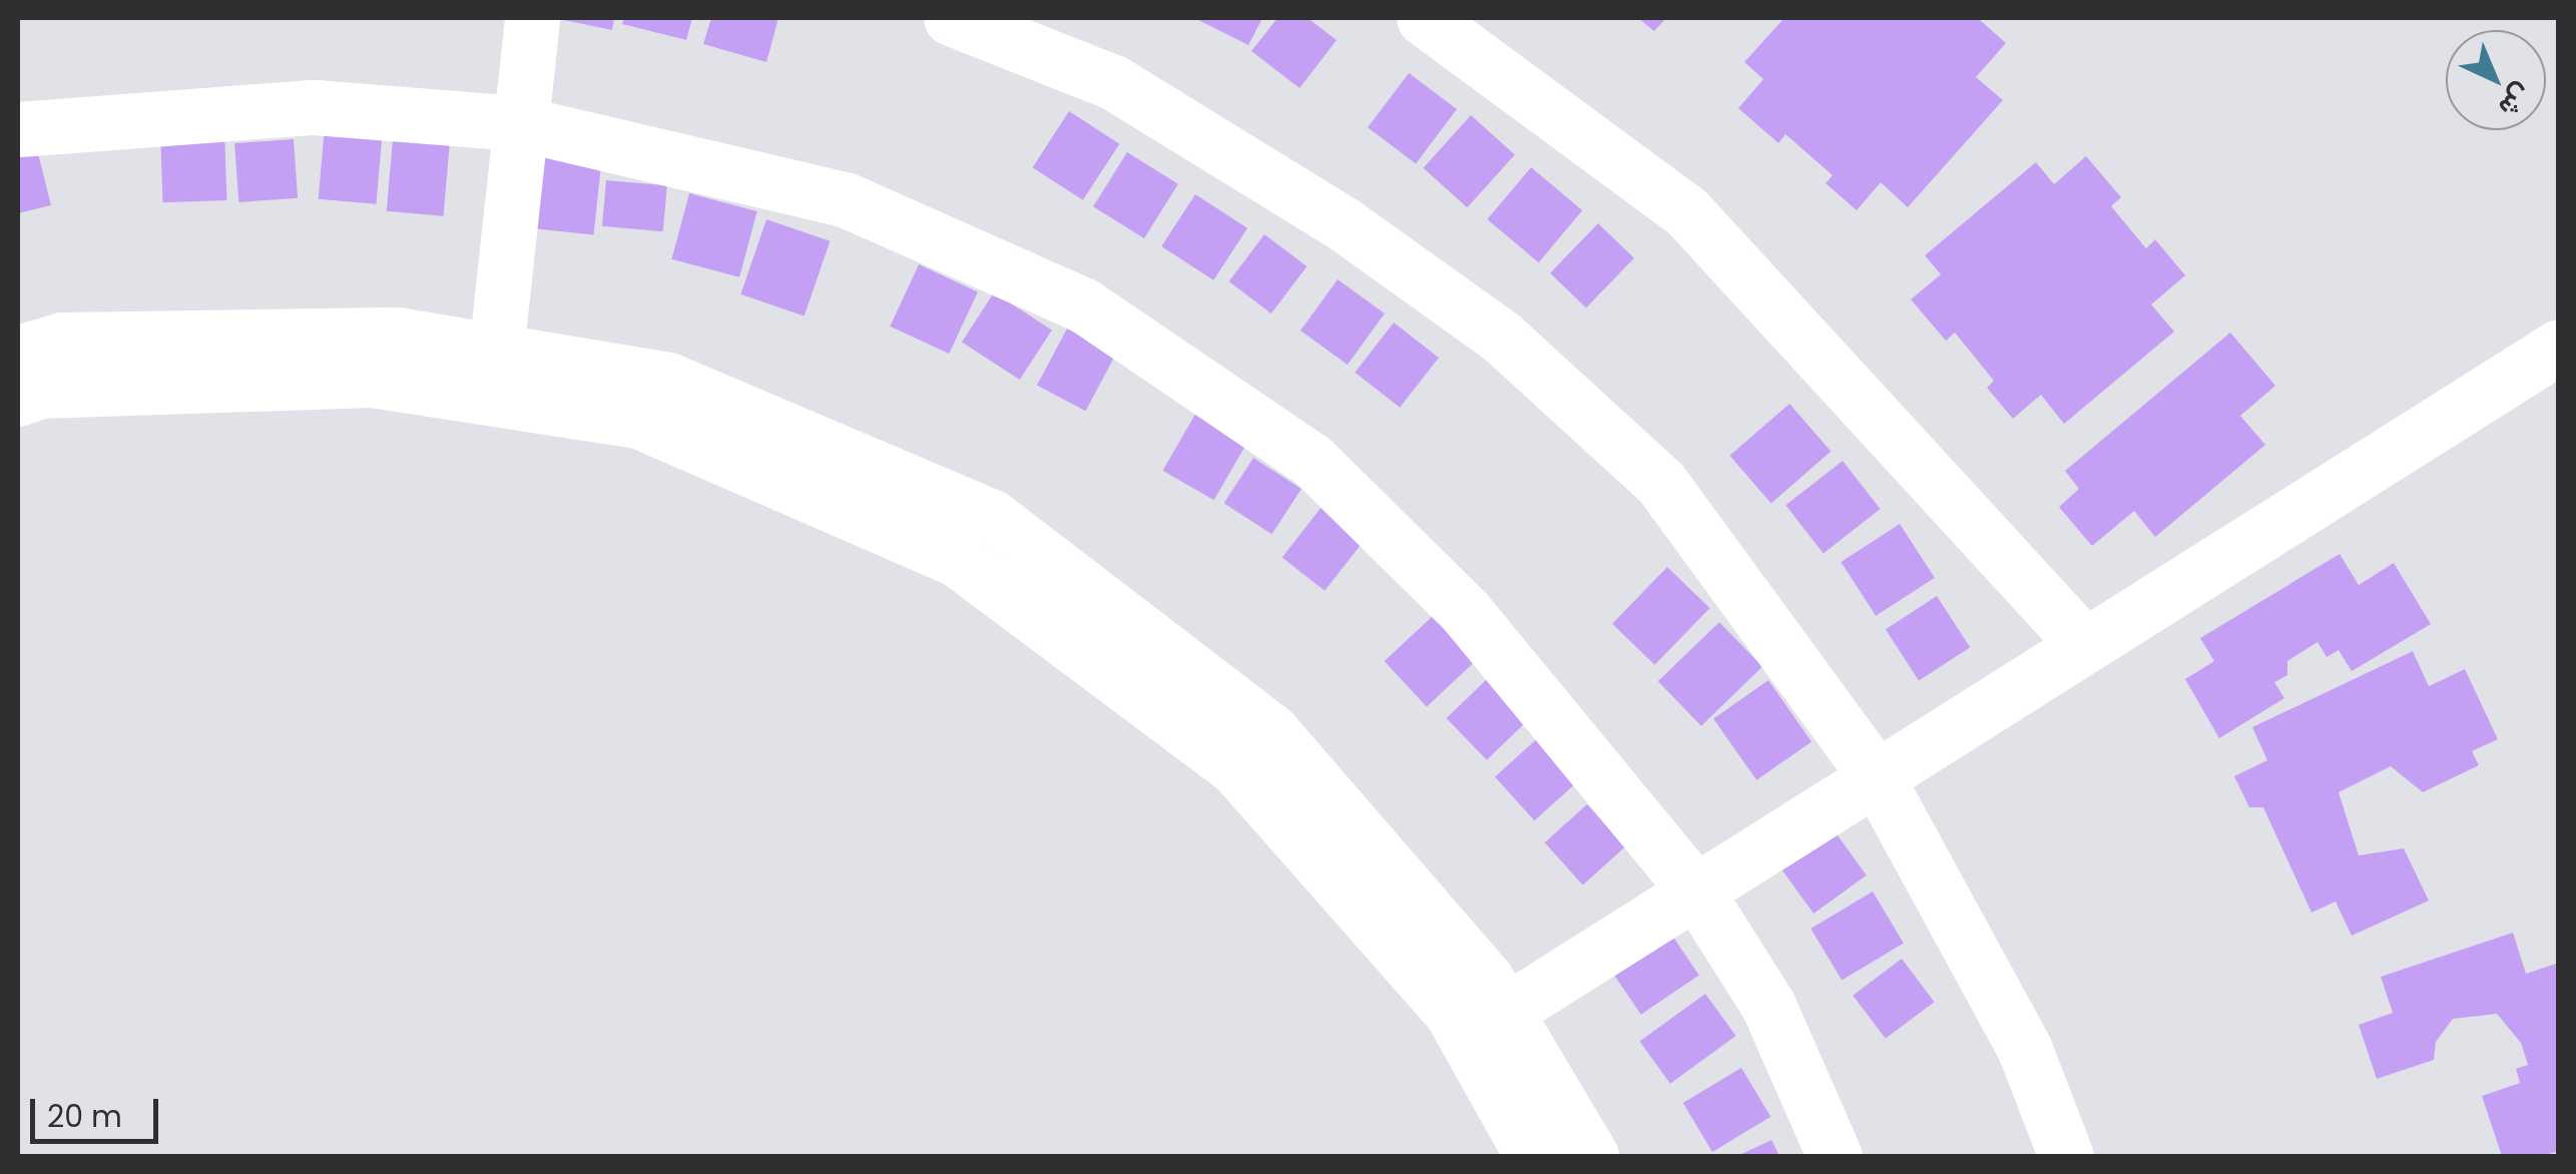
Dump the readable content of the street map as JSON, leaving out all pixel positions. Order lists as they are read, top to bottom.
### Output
{
  "scale_bar": "20 m",
  "north": "bottom right"
}
